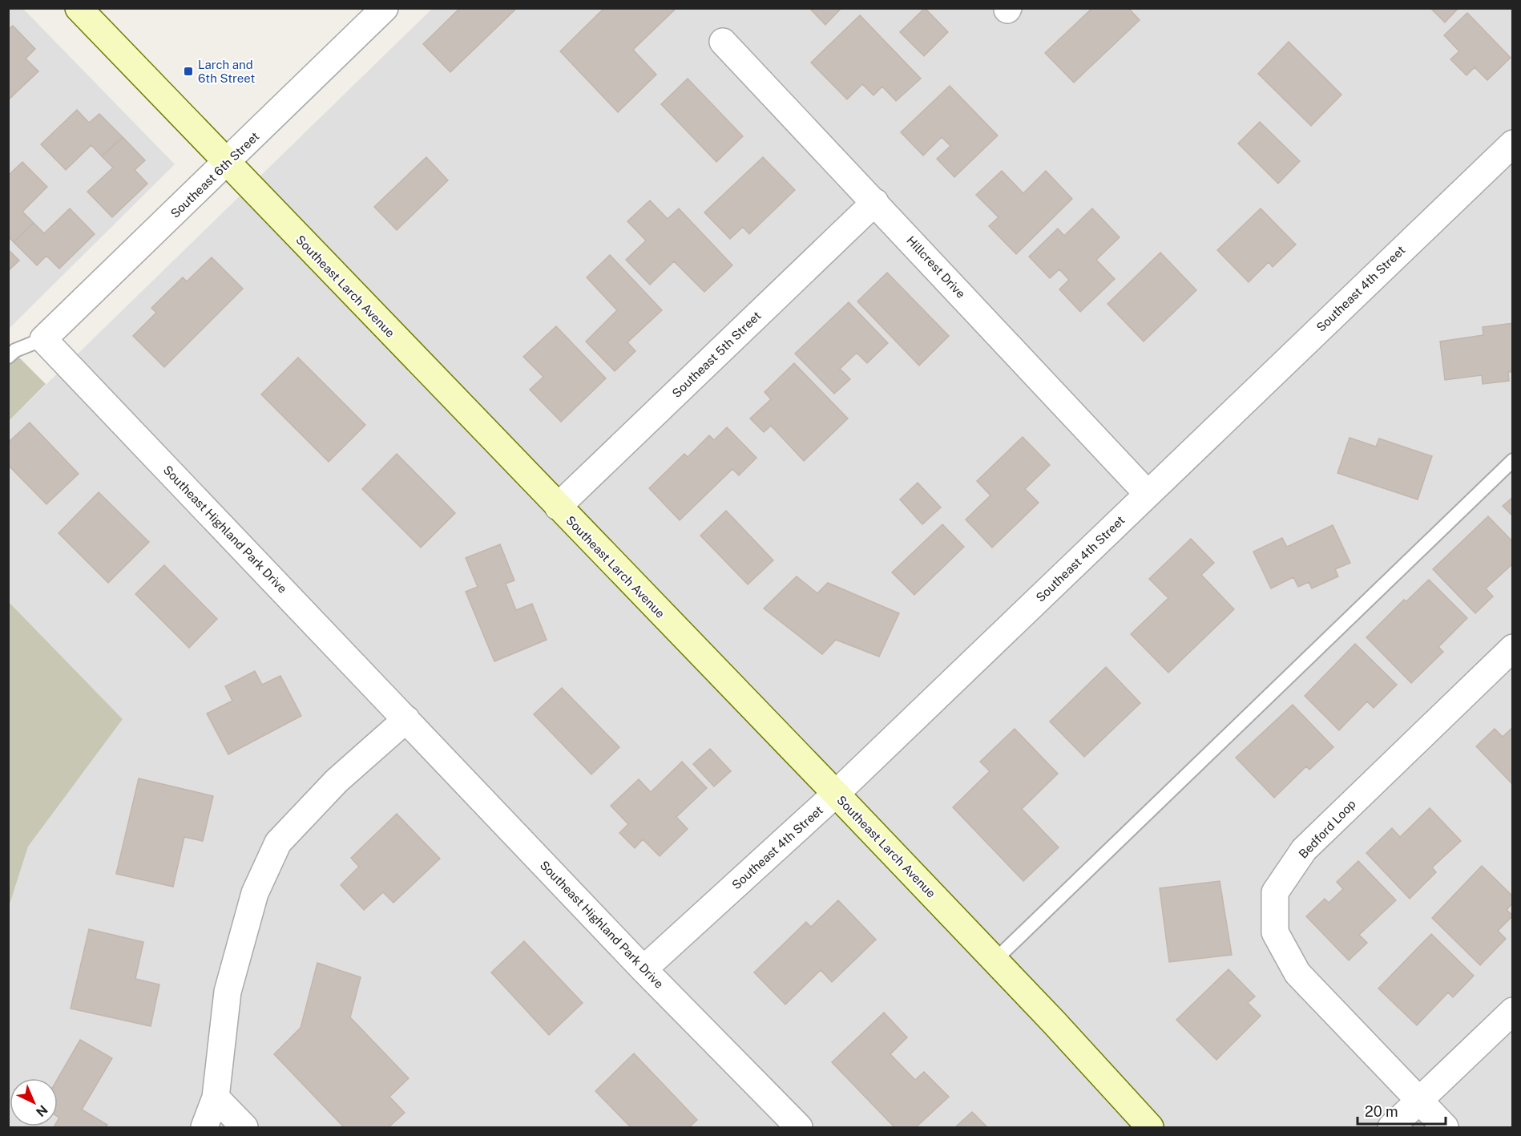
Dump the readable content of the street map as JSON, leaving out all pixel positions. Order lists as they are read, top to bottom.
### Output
{
  "streets": {
    "main road": ["Southeast Larch Avenue"],
    "street": [
      "Southeast 6th Street",
      "Hillcrest Drive",
      "Southeast 4th Street",
      "Southeast 5th Street",
      "Southeast Highland Park Drive",
      "Bedford Loop"
    ]
  },
  "crossings": [
    ["Southeast 6th Street", "Southeast Larch Avenue"],
    ["Southeast 6th Street", "Southeast Highland Park Drive"],
    ["Hillcrest Drive", "Southeast 4th Street"],
    ["Hillcrest Drive", "Southeast 5th Street"],
    ["Southeast Larch Avenue", "Southeast 4th Street"],
    ["Southeast Larch Avenue", "Southeast 5th Street"],
    ["Southeast 4th Street", "Southeast Highland Park Drive"]
  ],
  "places": {
    "transit": ["Larch and 6th Street"]
  },
  "scale_bar": "20 m",
  "north": "bottom right"
}
